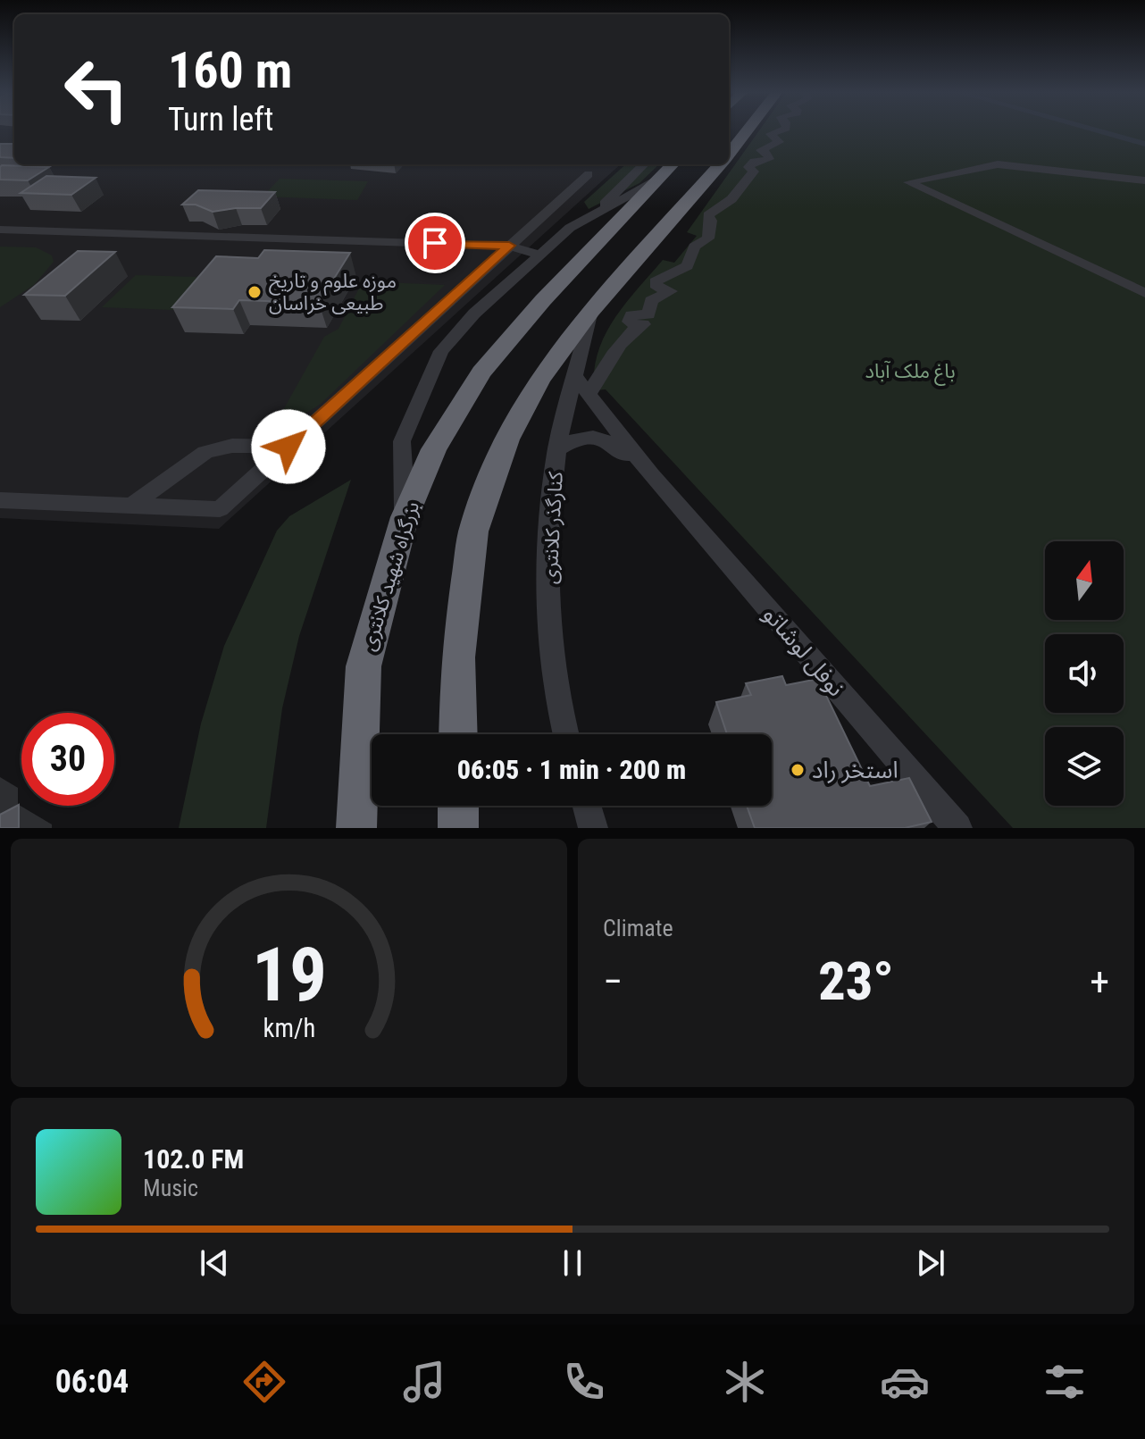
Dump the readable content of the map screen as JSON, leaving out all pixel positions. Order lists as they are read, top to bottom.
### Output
{
  "streets": {
    "highway": ["بزرگراه شهید کلانتری"],
    "street": ["کنارگذر کلانتری", "نوفل لوشاتو"]
  },
  "crossings": [
    ["کنارگذر کلانتری", "نوفل لوشاتو"]
  ],
  "parks": ["باغ ملک آباد"],
  "places": ["موزه علوم و تاریخ طبیعی خراسان", "استخر راد"],
  "north": "top",
  "page": {
    "turn": ["160 m", "Turn left"],
    "limit": "30",
    "trip": "06:05 · 1 min · 200 m",
    "tile": "Climate",
    "heat": ["−", "23°", "+"],
    "song": ["102.0 FM", "Music"],
    "tabs": "06:04",
    "gauge": ["19", "km/h"]
  }
}
